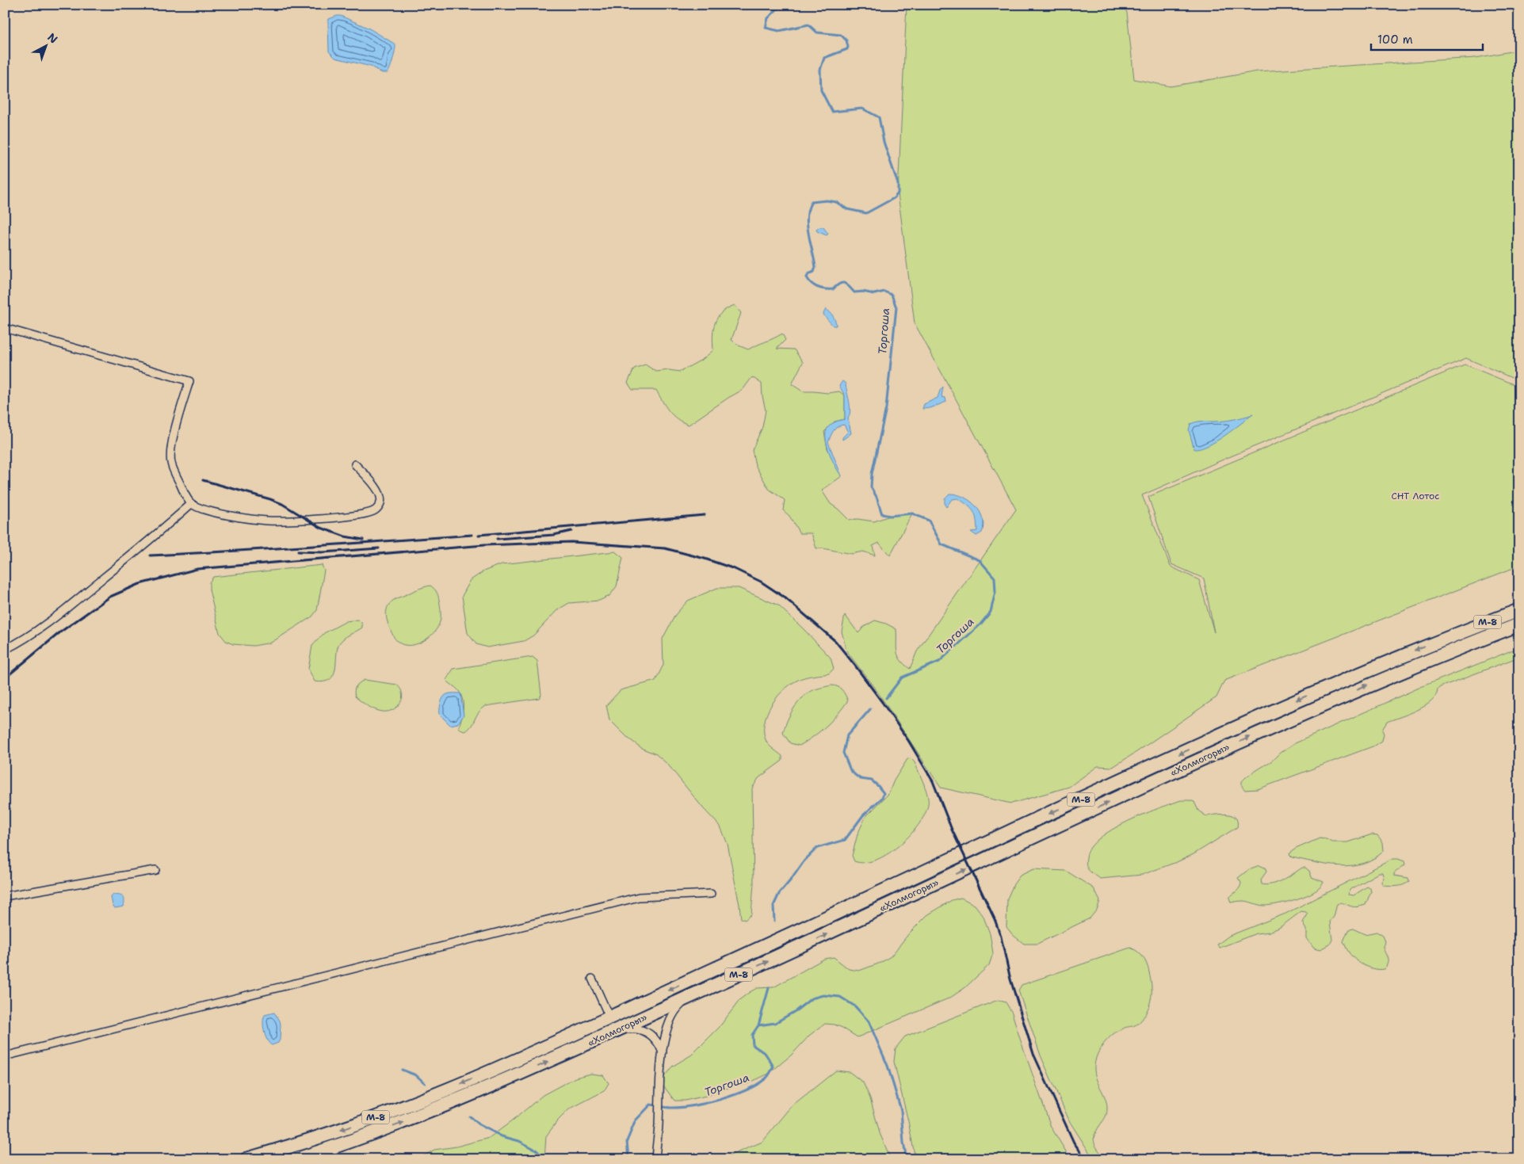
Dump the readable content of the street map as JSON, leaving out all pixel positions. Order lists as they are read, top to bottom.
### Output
{
  "streets": {
    "highway": ["М-8", "«Холмогоры»"]
  },
  "water": ["Торгоша"],
  "parks": ["СНТ Лотос"],
  "scale_bar": "100 m",
  "north": "top right"
}
